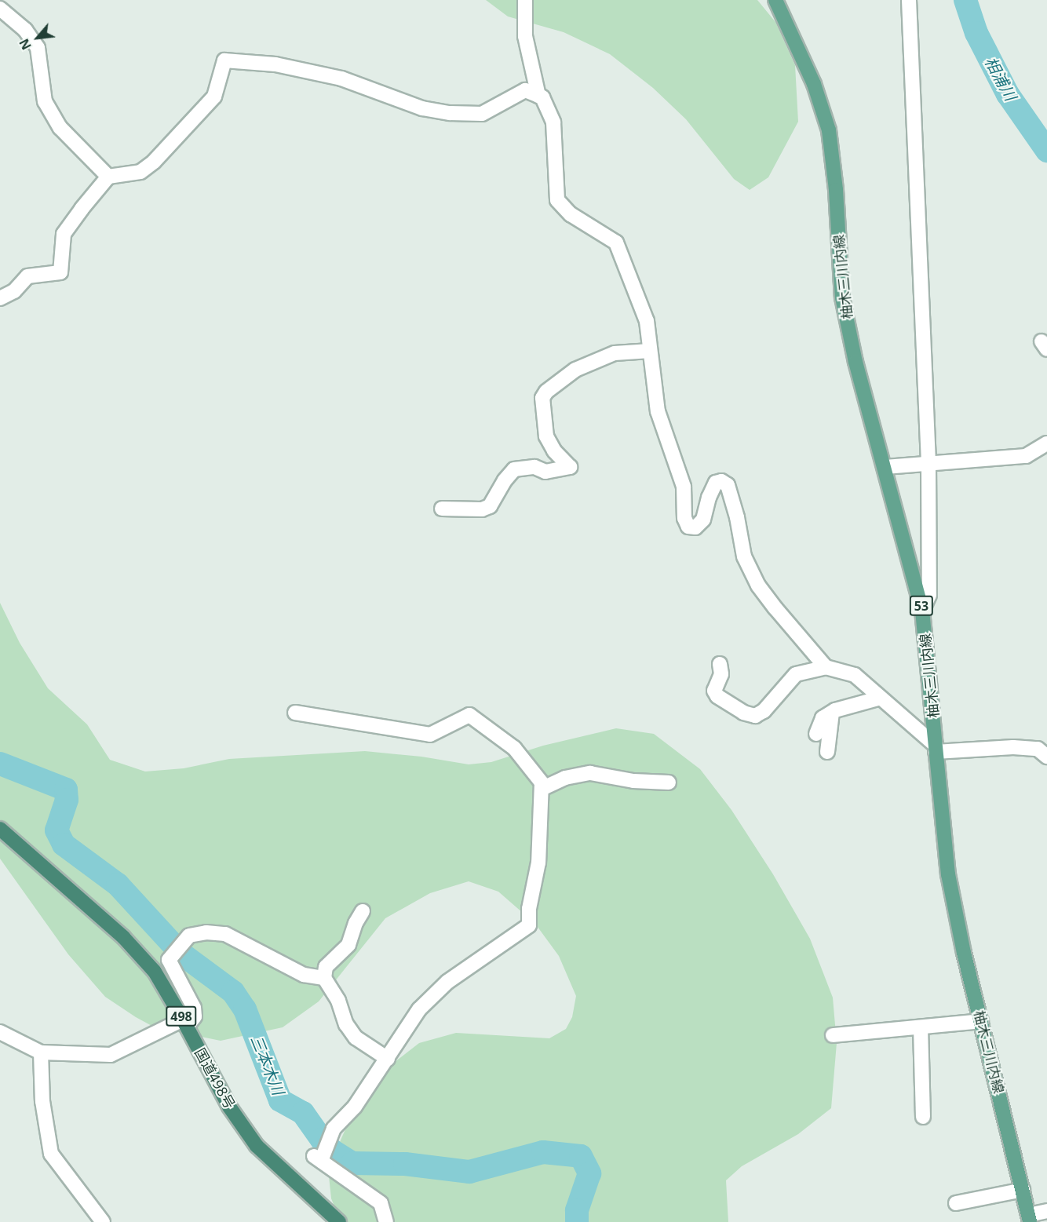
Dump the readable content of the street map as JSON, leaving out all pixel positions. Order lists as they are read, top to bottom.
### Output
{
  "streets": {
    "highway": ["498", "国道498号"],
    "main road": ["柚木三川内線", "53"]
  },
  "water": ["相浦川", "三本木川"],
  "north": "bottom left"
}
